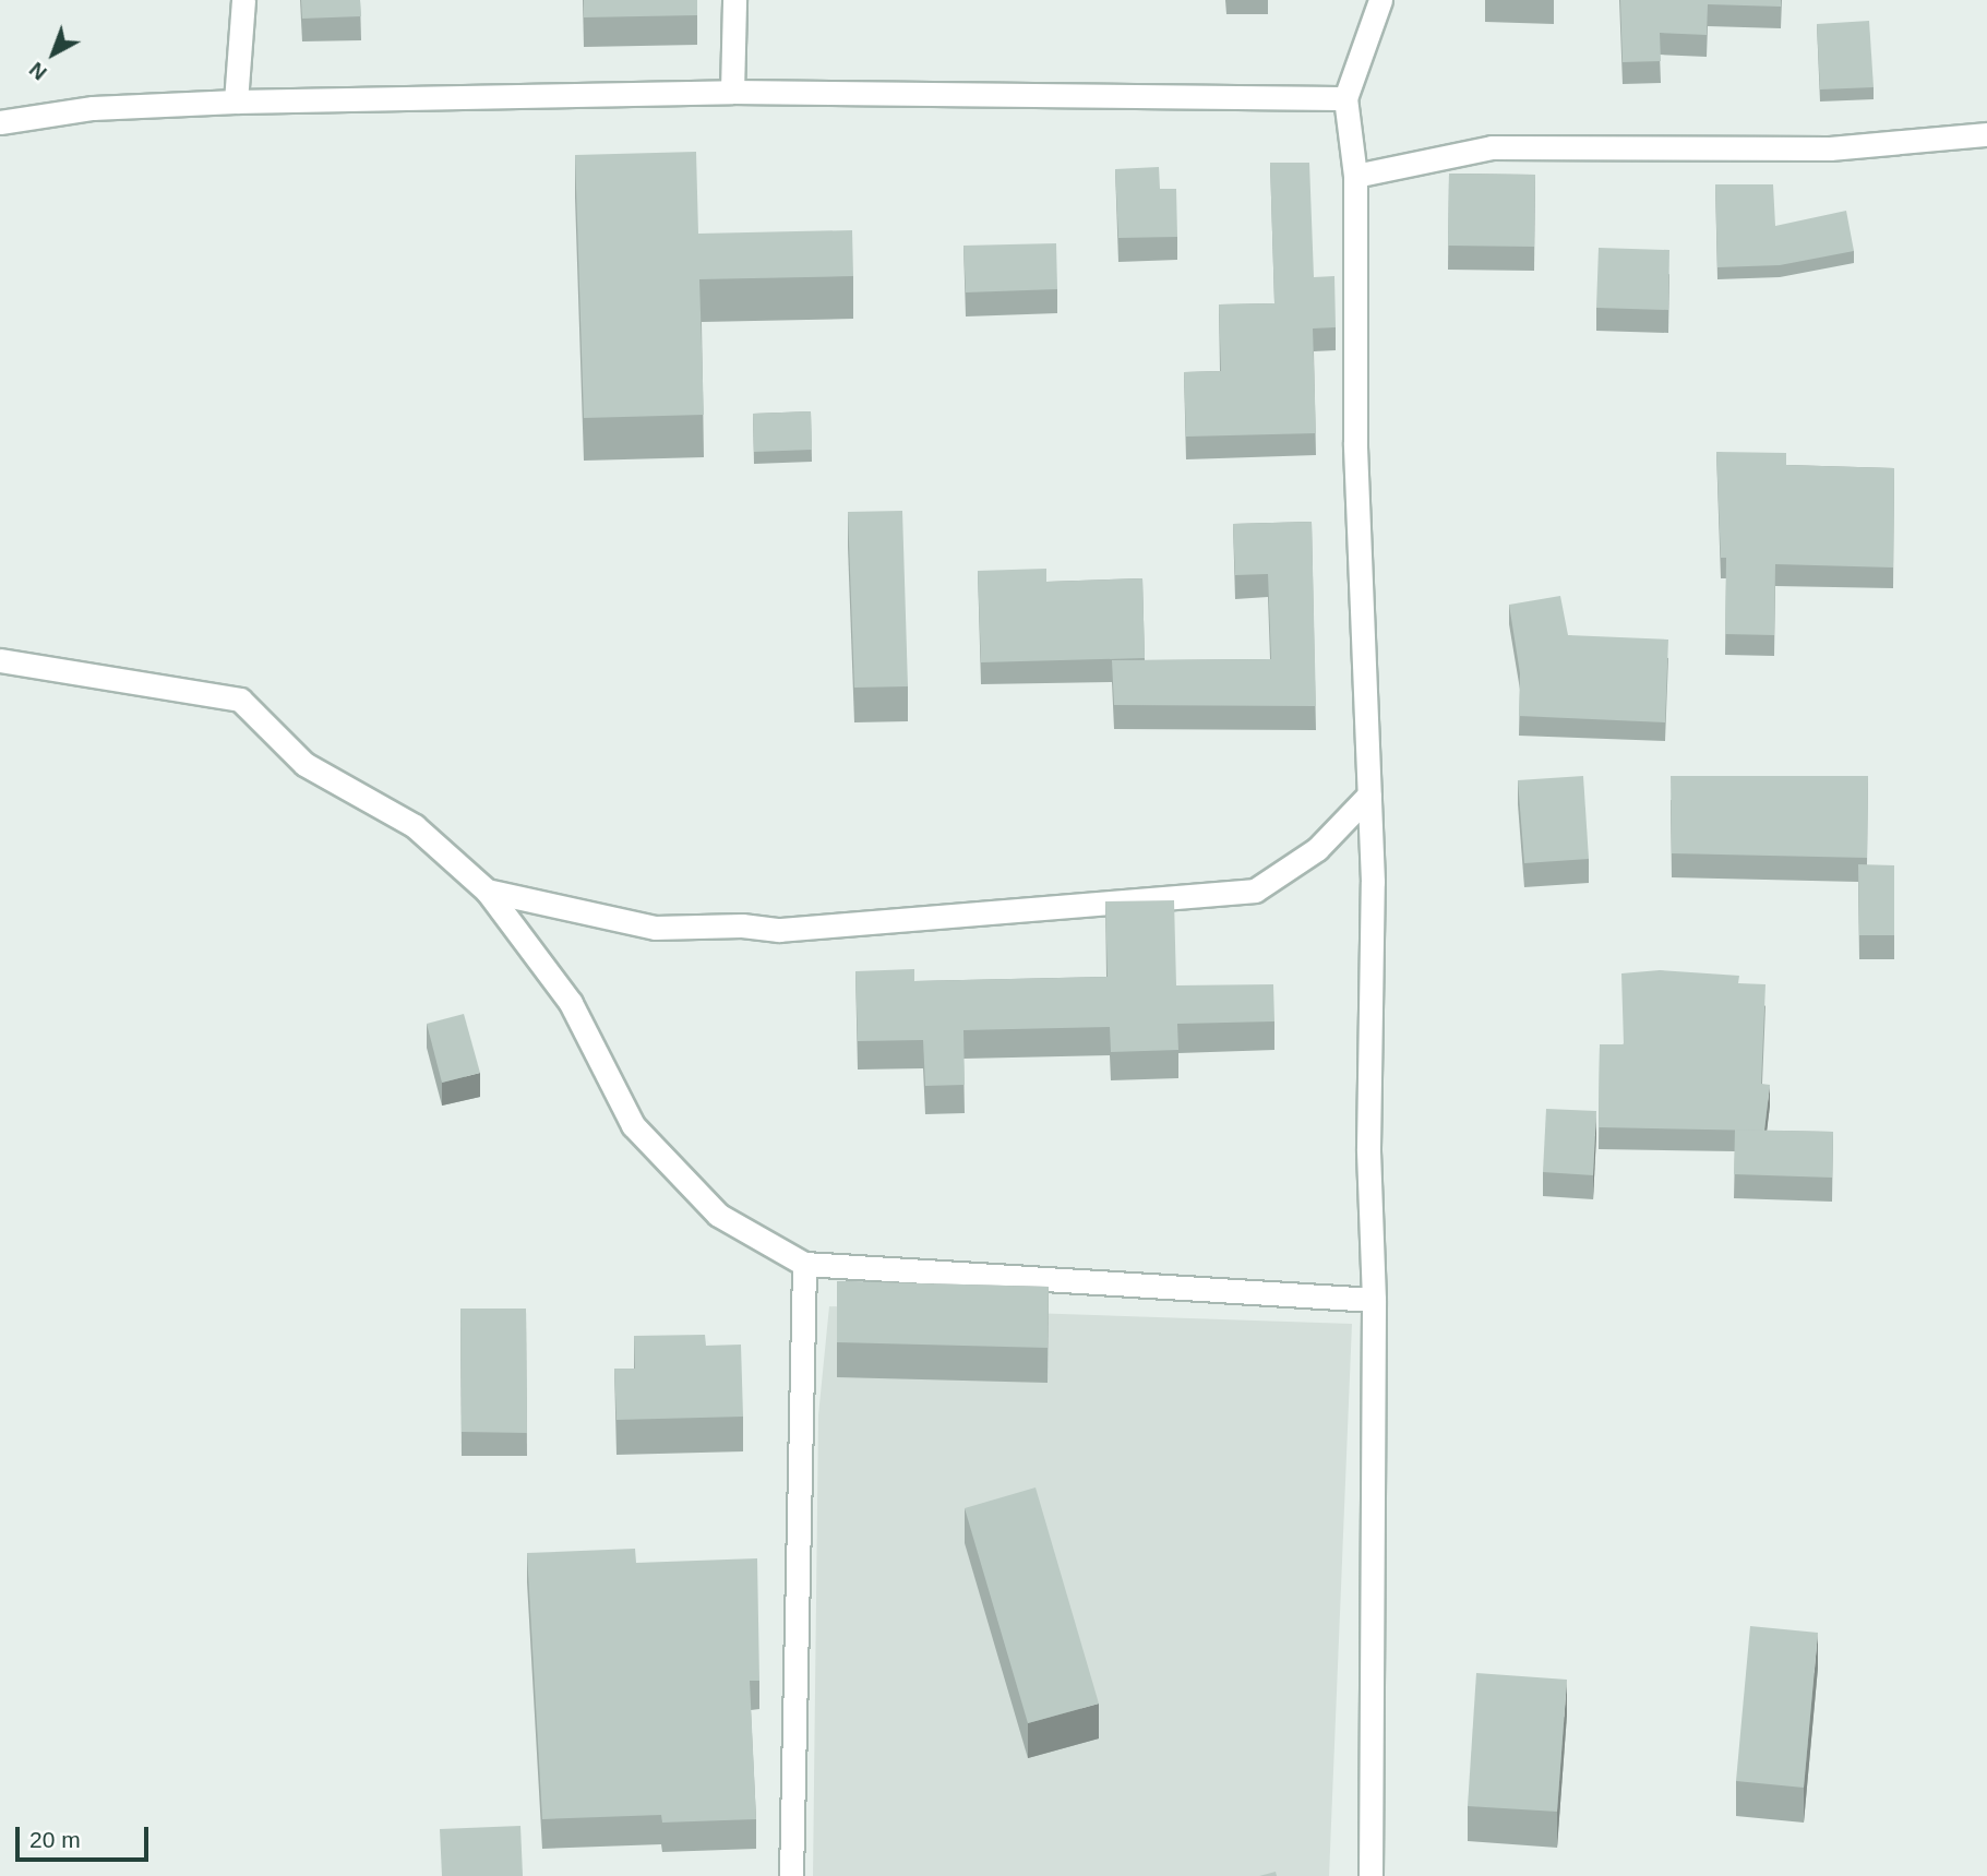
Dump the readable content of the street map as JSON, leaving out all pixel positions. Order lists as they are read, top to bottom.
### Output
{
  "scale_bar": "20 m",
  "north": "bottom left"
}
